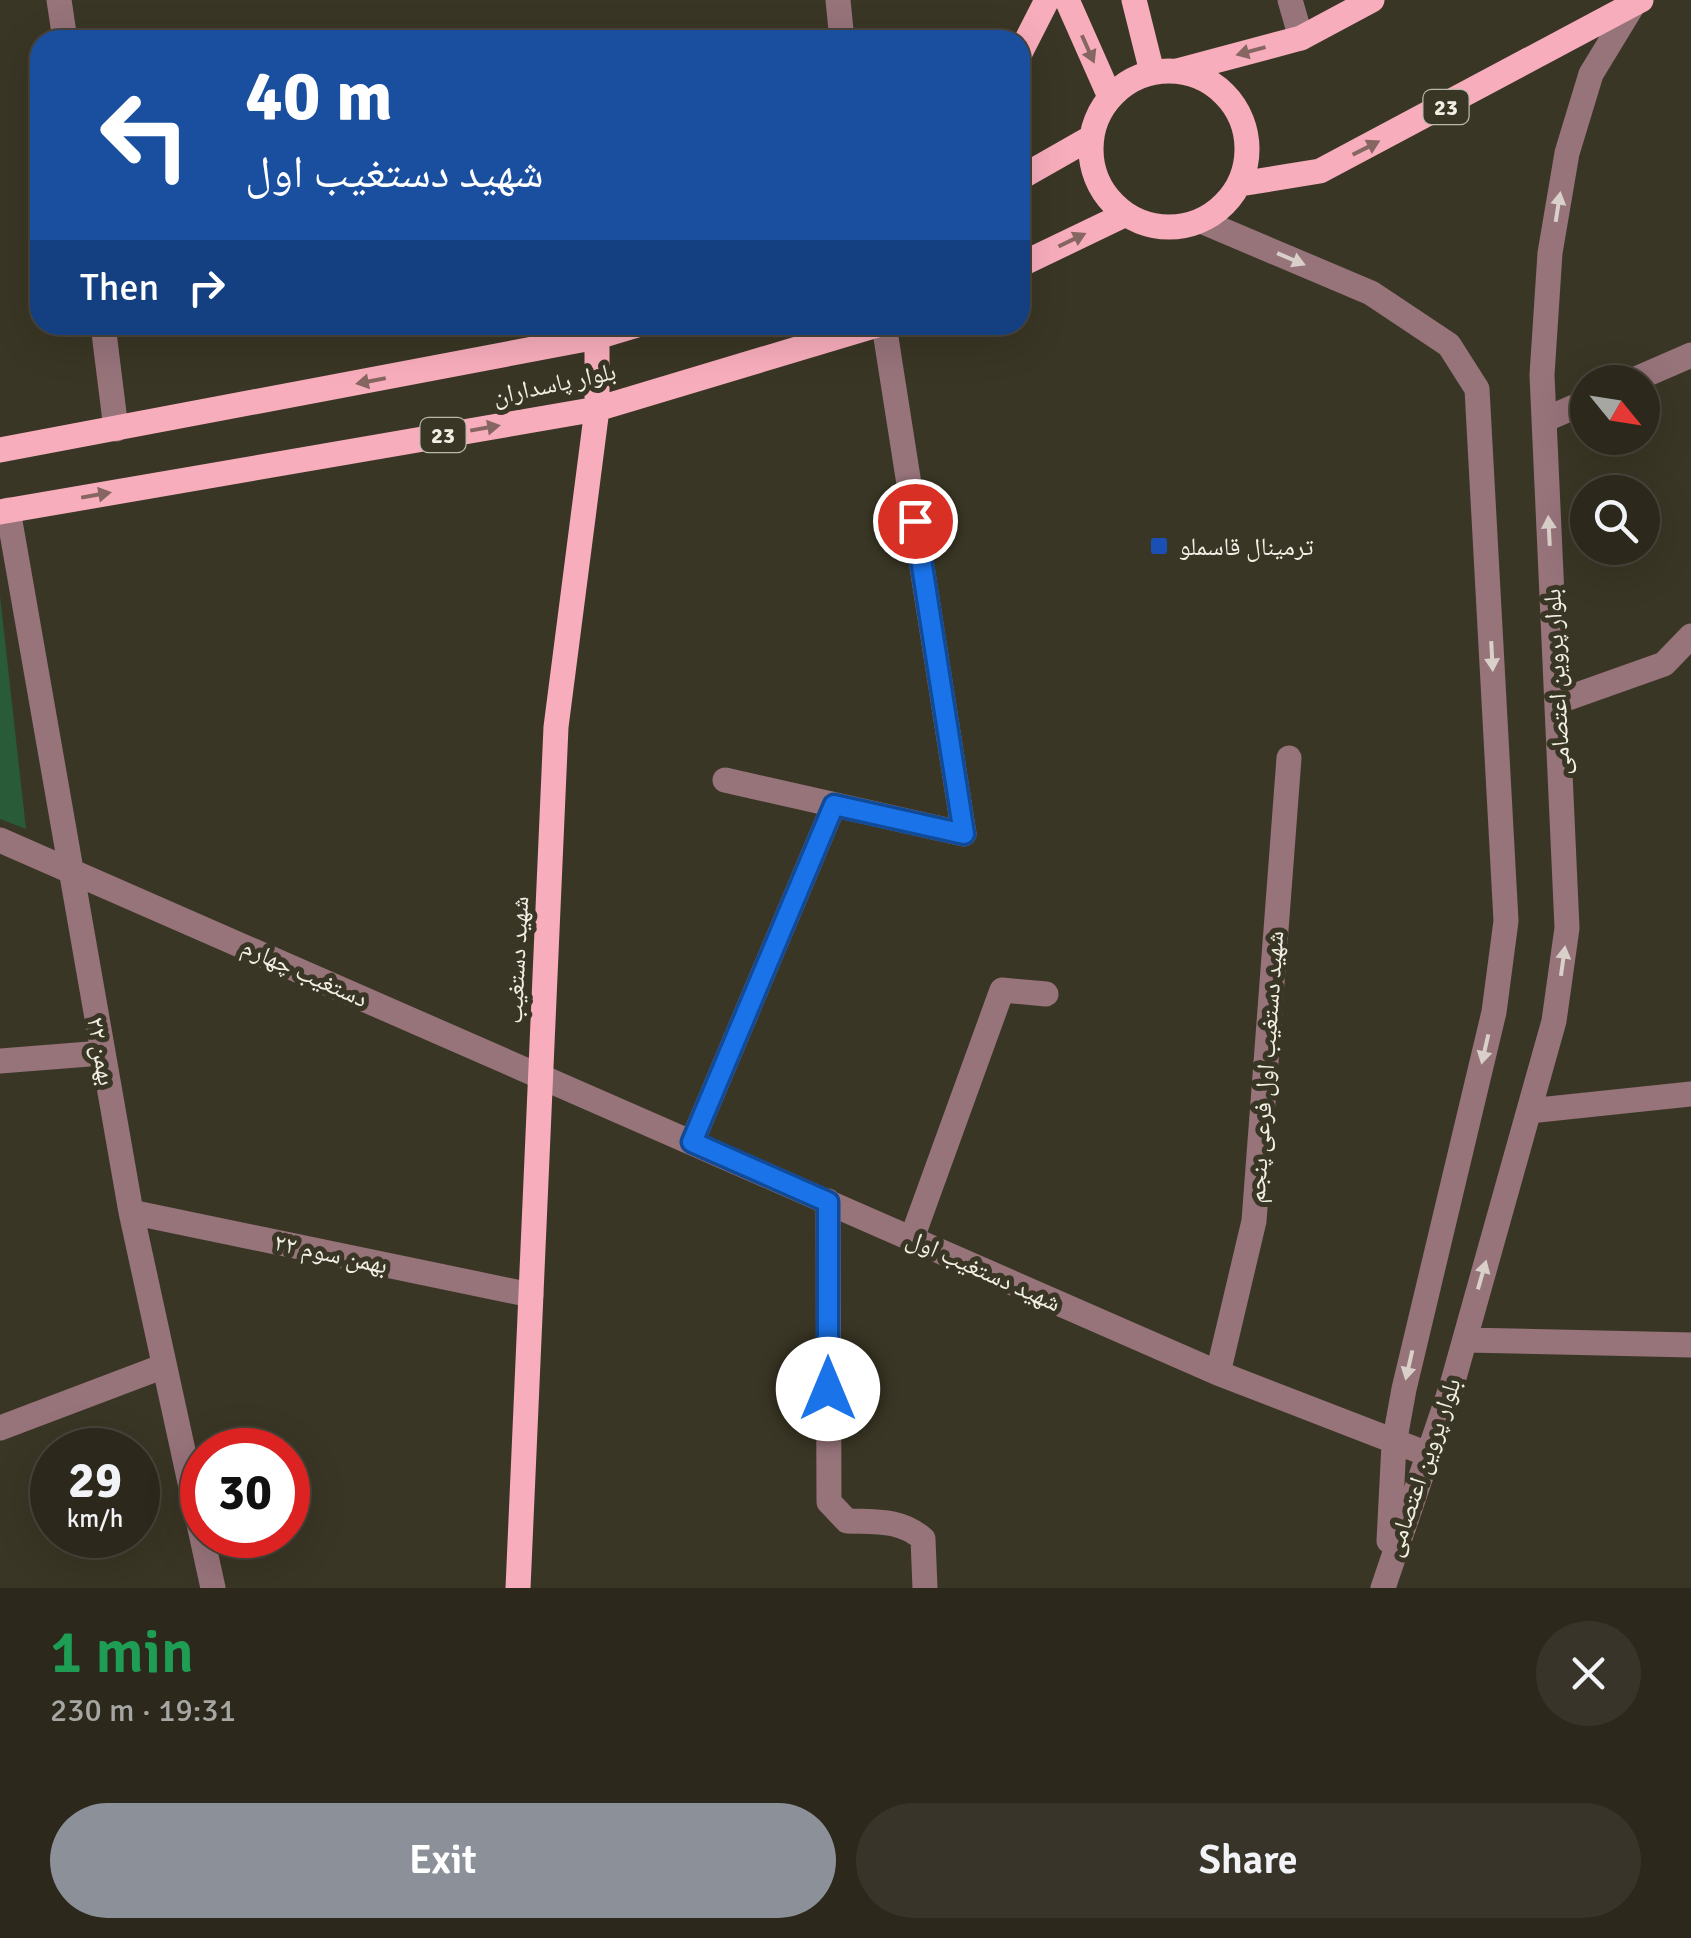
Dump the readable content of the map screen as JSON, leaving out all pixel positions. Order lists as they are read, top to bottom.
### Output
{
  "streets": {
    "main road": ["23", "بلوار پاسداران", "شهید دستغیب"],
    "street": [
      "بلوار پروین اعتصامی",
      "دستغیب چهارم",
      "۲۲ بهمن",
      "شهید دستغیب اول فرعی پنجم",
      "۲۲ بهمن سوم",
      "شهید دستغیب اول"
    ]
  },
  "crossings": [
    ["23", "بلوار پروین اعتصامی"],
    ["بلوار پاسداران", "شهید دستغیب"],
    ["بلوار پاسداران", "۲۲ بهمن"],
    ["بلوار پروین اعتصامی", "شهید دستغیب اول"],
    ["شهید دستغیب", "دستغیب چهارم"],
    ["شهید دستغیب", "۲۲ بهمن سوم"],
    ["شهید دستغیب", "شهید دستغیب اول"],
    ["دستغیب چهارم", "۲۲ بهمن"],
    ["دستغیب چهارم", "شهید دستغیب اول"],
    ["۲۲ بهمن", "۲۲ بهمن سوم"],
    ["شهید دستغیب اول فرعی پنجم", "شهید دستغیب اول"]
  ],
  "places": {
    "transit": ["ترمینال قاسملو"]
  },
  "north": "bottom right",
  "page": {
    "turn": ["40 m", "شهید دستغیب اول"],
    "then": "Then",
    "speed": "29 km/h",
    "limit": "30",
    "heading": ["1 min", "230 m · 19:31"],
    "buttons": ["Exit", "Share"]
  }
}
